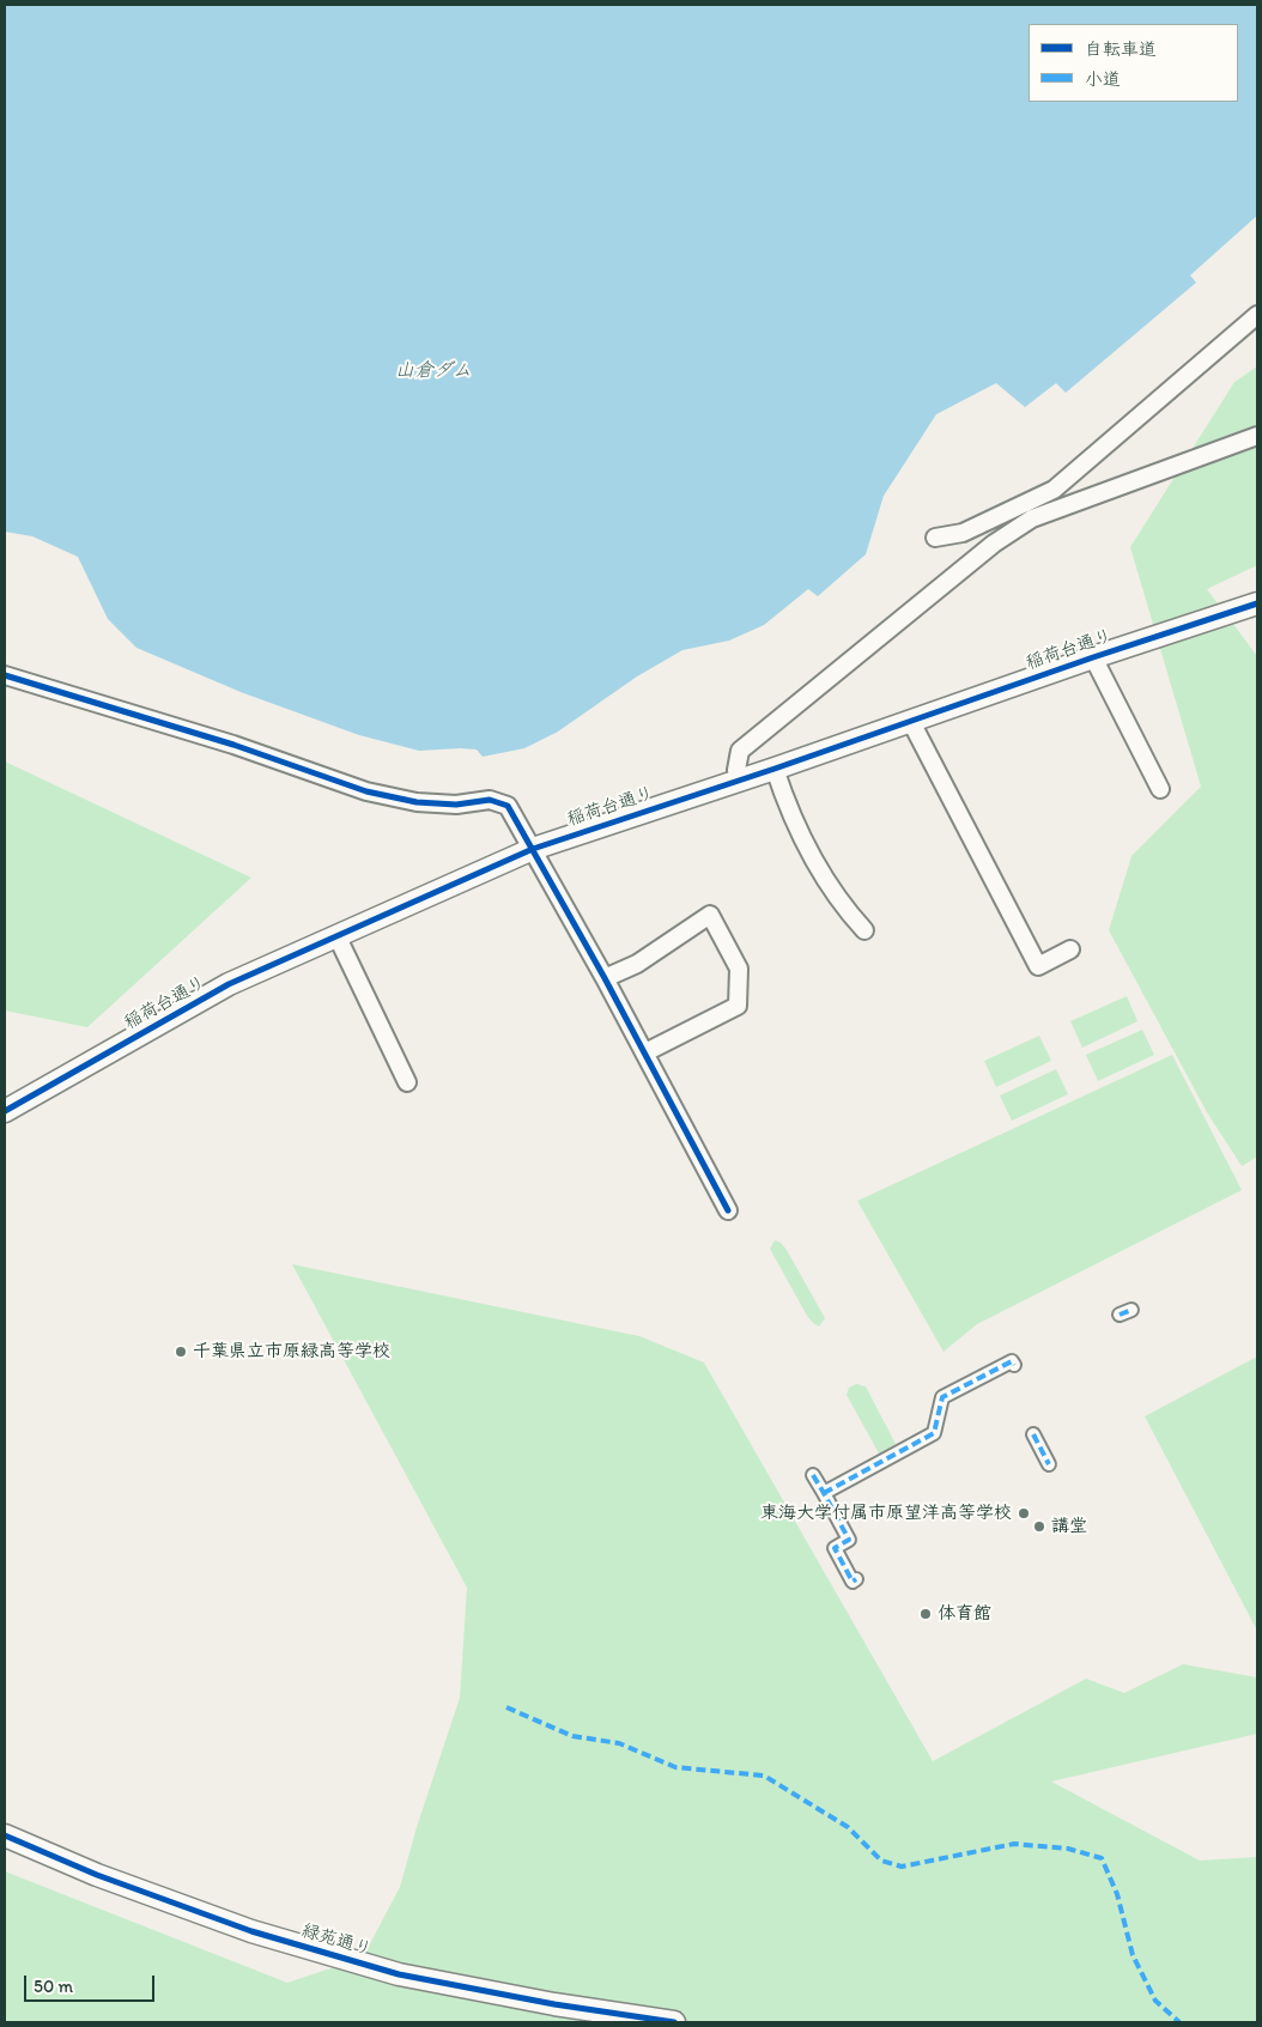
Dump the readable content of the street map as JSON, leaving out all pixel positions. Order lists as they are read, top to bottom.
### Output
{
  "streets": {
    "street": ["稲荷台通り", "緑苑通り"]
  },
  "water": ["山倉ダム"],
  "places": [
    "千葉県立市原緑高等学校",
    "東海大学付属市原望洋高等学校",
    "講堂",
    "体育館"
  ],
  "legend": ["自転車道", "小道"],
  "scale_bar": "50 m"
}
